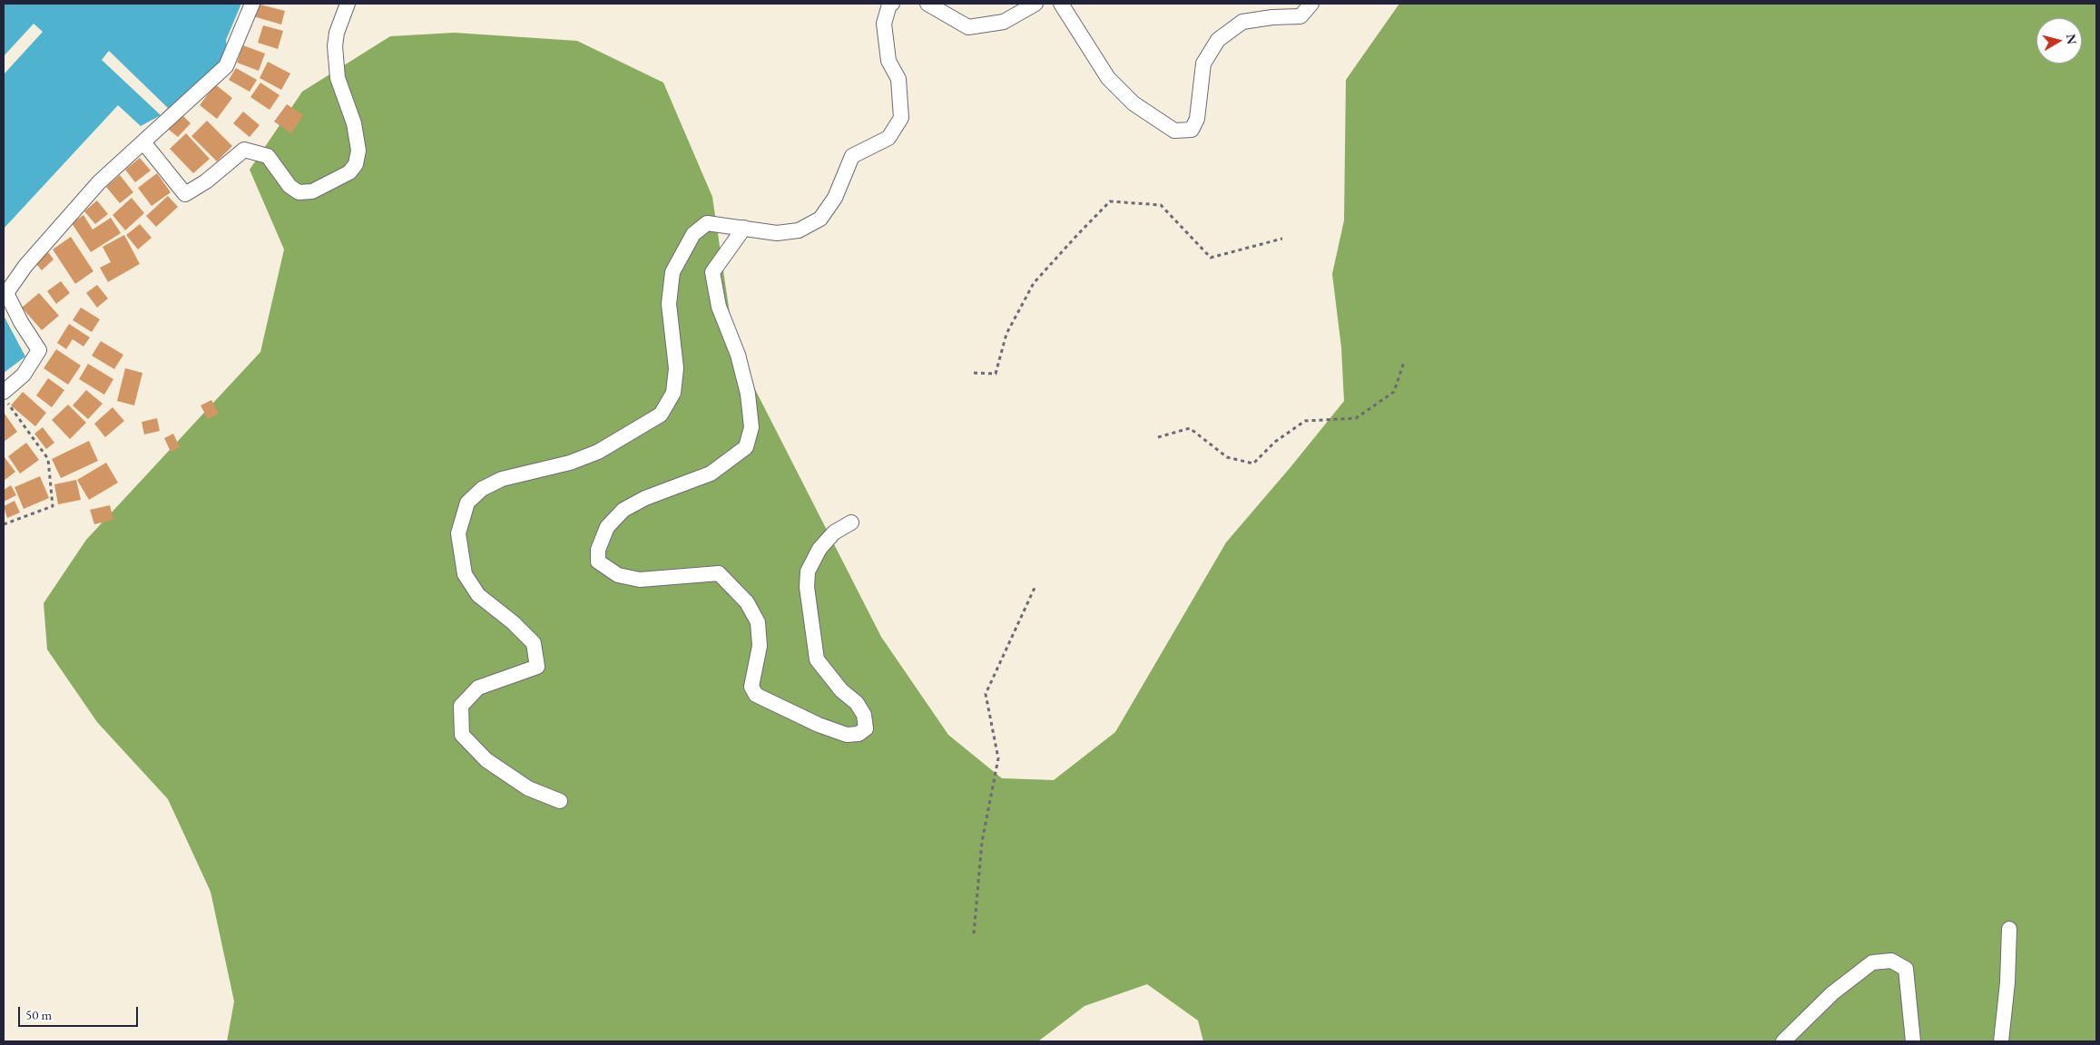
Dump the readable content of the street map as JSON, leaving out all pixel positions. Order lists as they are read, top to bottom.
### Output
{
  "scale_bar": "50 m",
  "north": "right"
}
